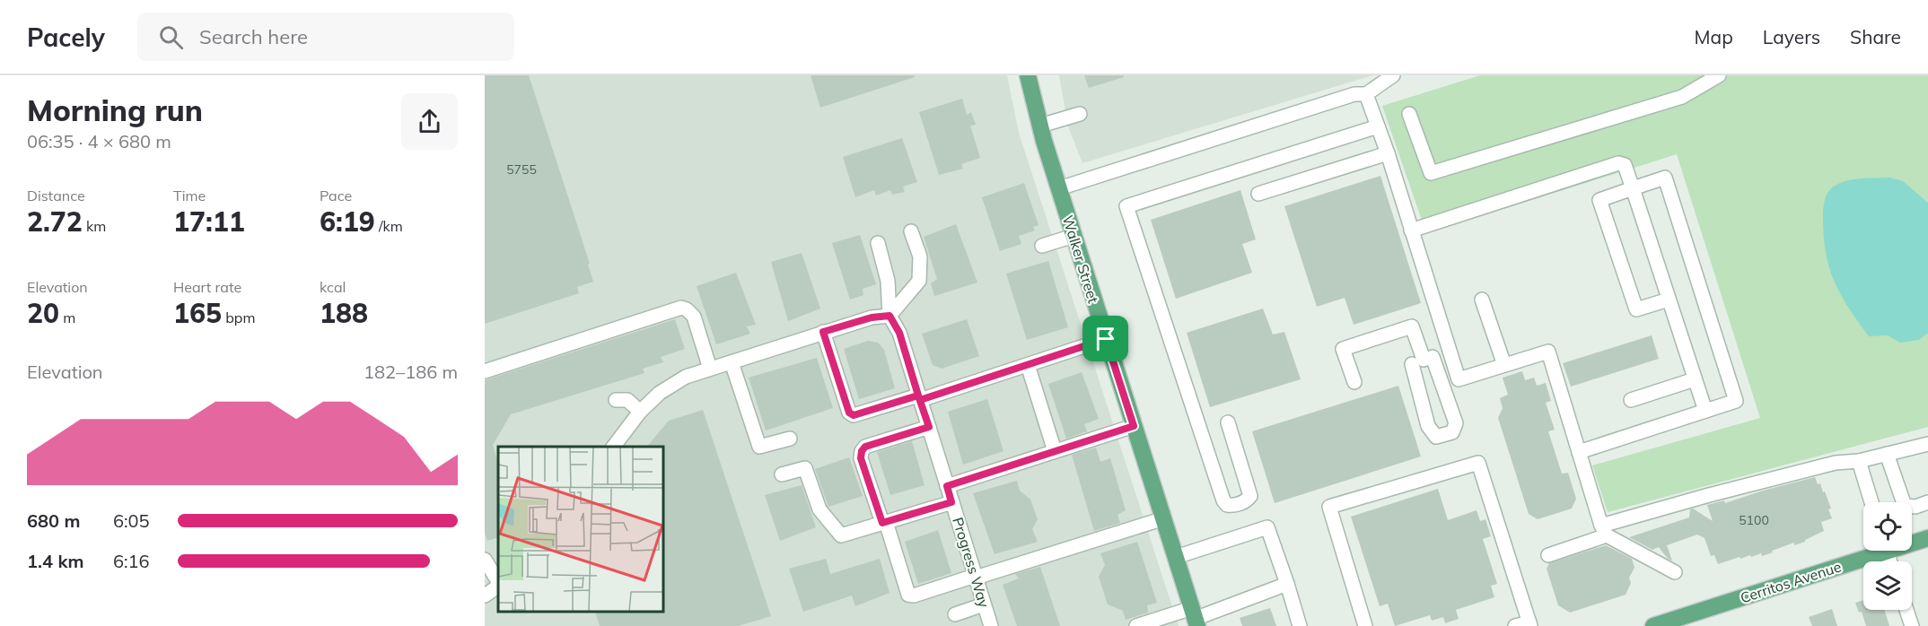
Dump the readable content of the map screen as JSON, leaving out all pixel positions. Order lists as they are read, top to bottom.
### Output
{
  "streets": {
    "main road": ["Walker Street", "Cerritos Avenue"],
    "street": ["Progress Way"]
  },
  "house_numbers": ["5755", "5100"],
  "page": {
    "header": "Pacely",
    "search": "Search here",
    "nav": ["Map", "Layers", "Share"],
    "heading": ["Morning run", "06:35 · 4 × 680 m"],
    "stats": [
      ["Distance", "2.72 km"],
      ["Time", "17:11"],
      ["Pace", "6:19 /km"],
      ["Elevation", "20 m"],
      ["Heart rate", "165 bpm"],
      ["kcal", "188"]
    ],
    "chart": ["Elevation", "182–186 m"],
    "list": [
      {
        "name": "680 m",
        "note": "6:05"
      },
      {
        "name": "1.4 km",
        "note": "6:16"
      }
    ]
  }
}
